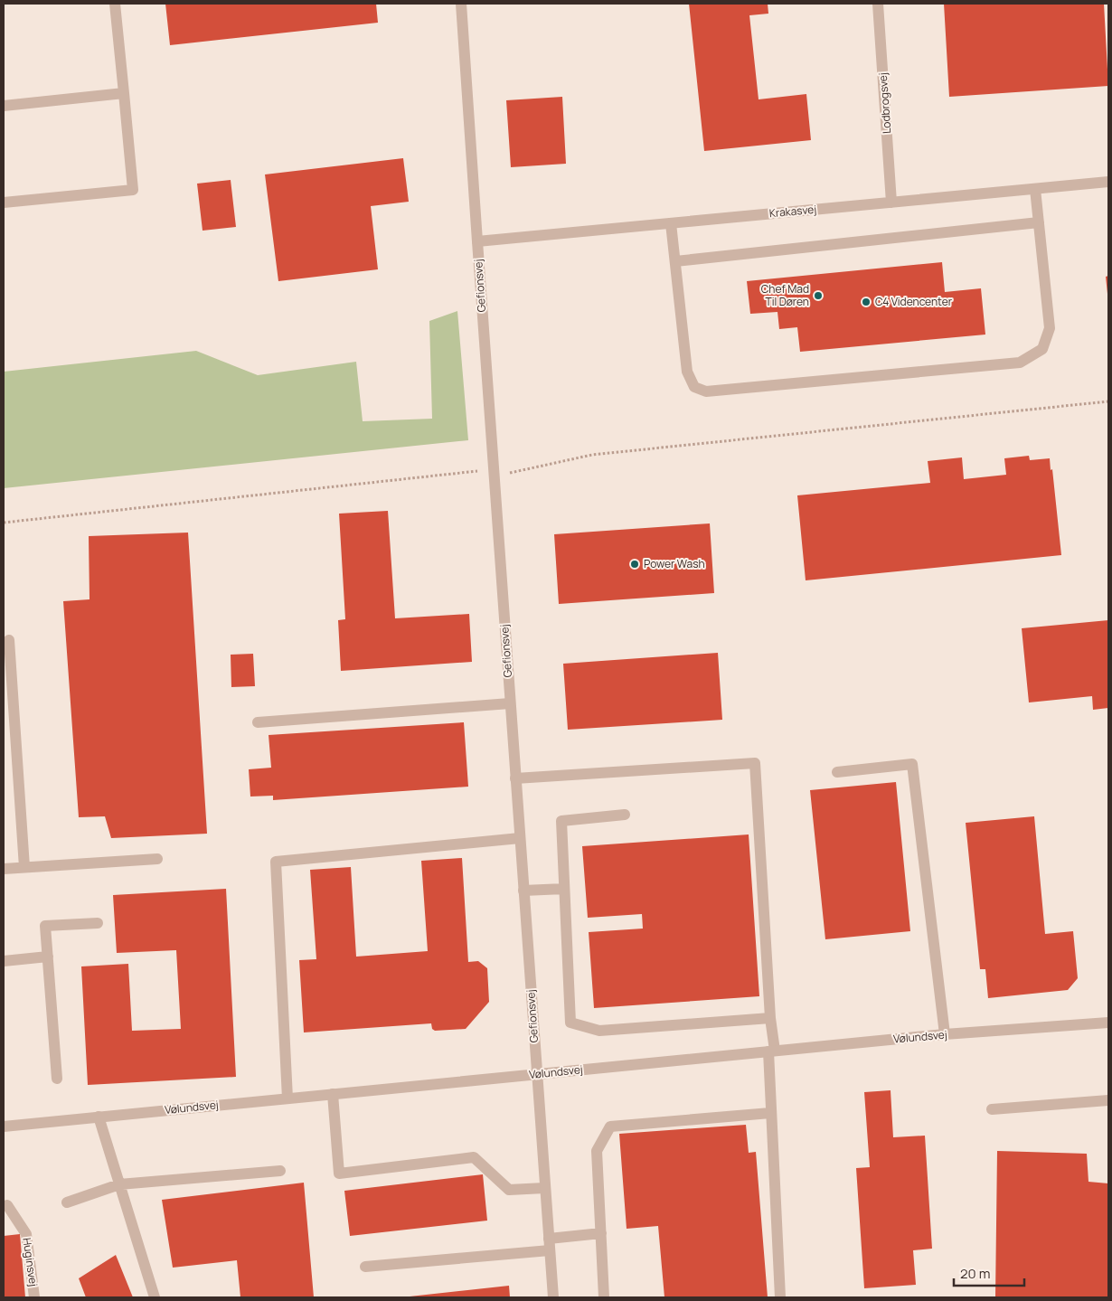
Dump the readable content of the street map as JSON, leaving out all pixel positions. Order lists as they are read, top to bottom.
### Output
{
  "streets": {
    "street": [
      "Lodbrogsvej",
      "Krakasvej",
      "Gefionsvej",
      "Vølundsvej",
      "Huginsvej"
    ]
  },
  "crossings": [
    ["Lodbrogsvej", "Krakasvej"],
    ["Krakasvej", "Gefionsvej"],
    ["Gefionsvej", "Vølundsvej"]
  ],
  "places": ["Chef Mad Til Døren", "C4 Videncenter", "Power Wash"],
  "scale_bar": "20 m"
}
